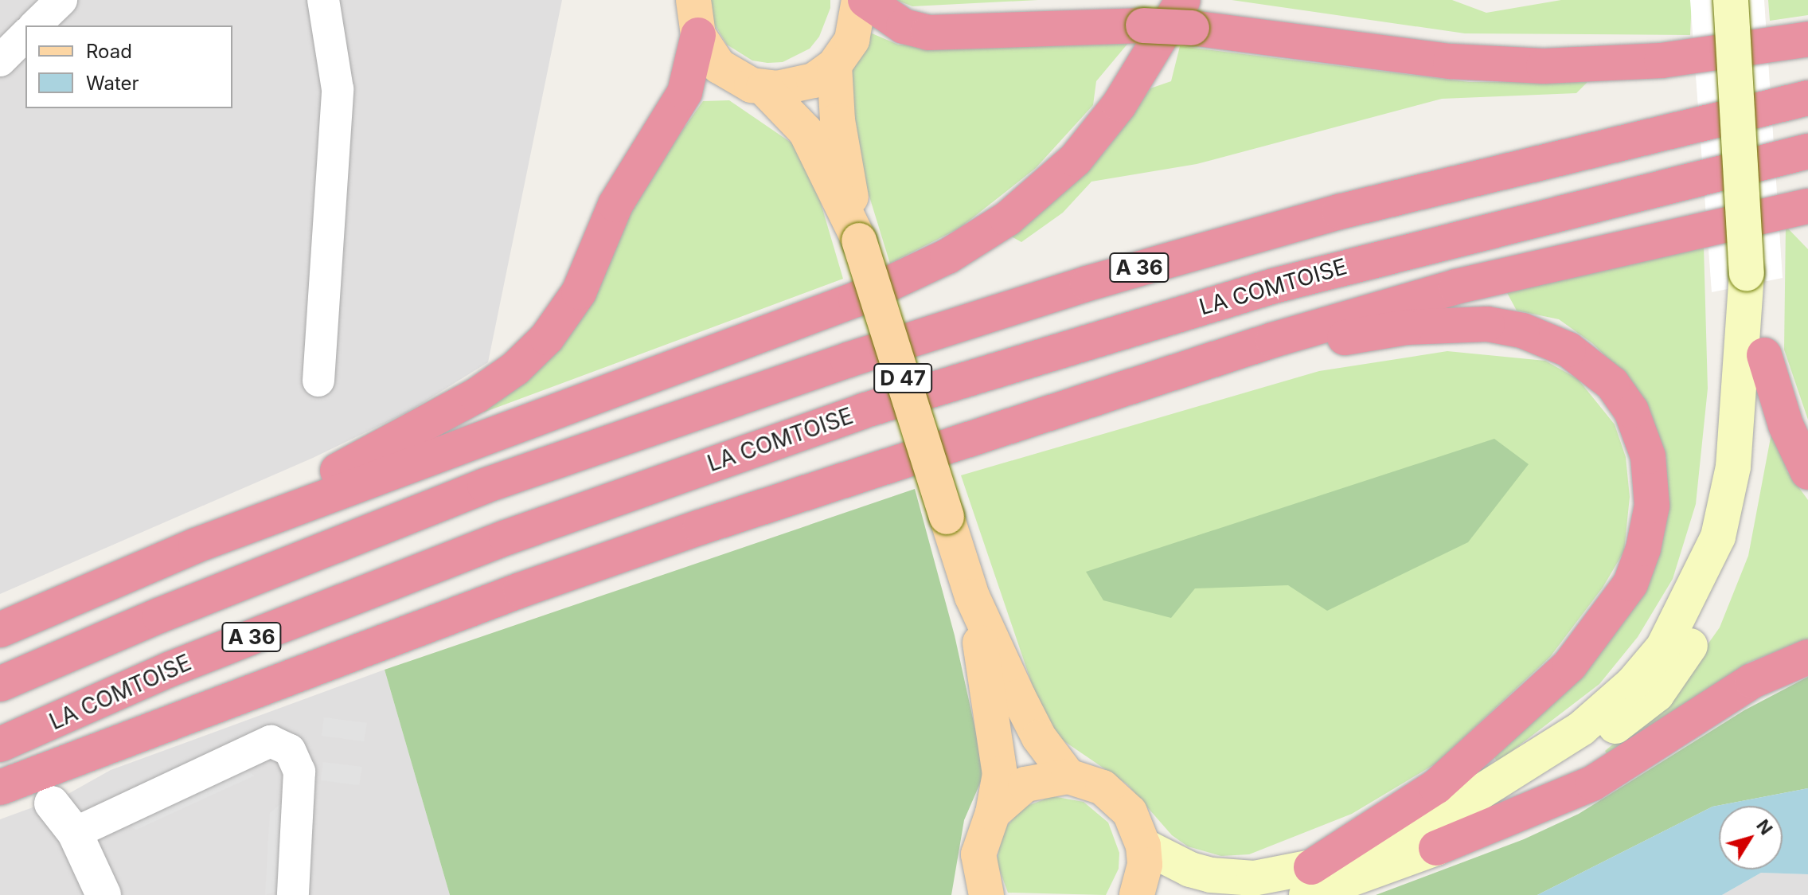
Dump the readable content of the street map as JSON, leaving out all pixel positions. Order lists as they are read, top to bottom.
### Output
{
  "streets": {
    "highway": ["A 36", "LA COMTOISE"],
    "main road": ["D 47"]
  },
  "legend": ["Road", "Water"],
  "north": "top right"
}
